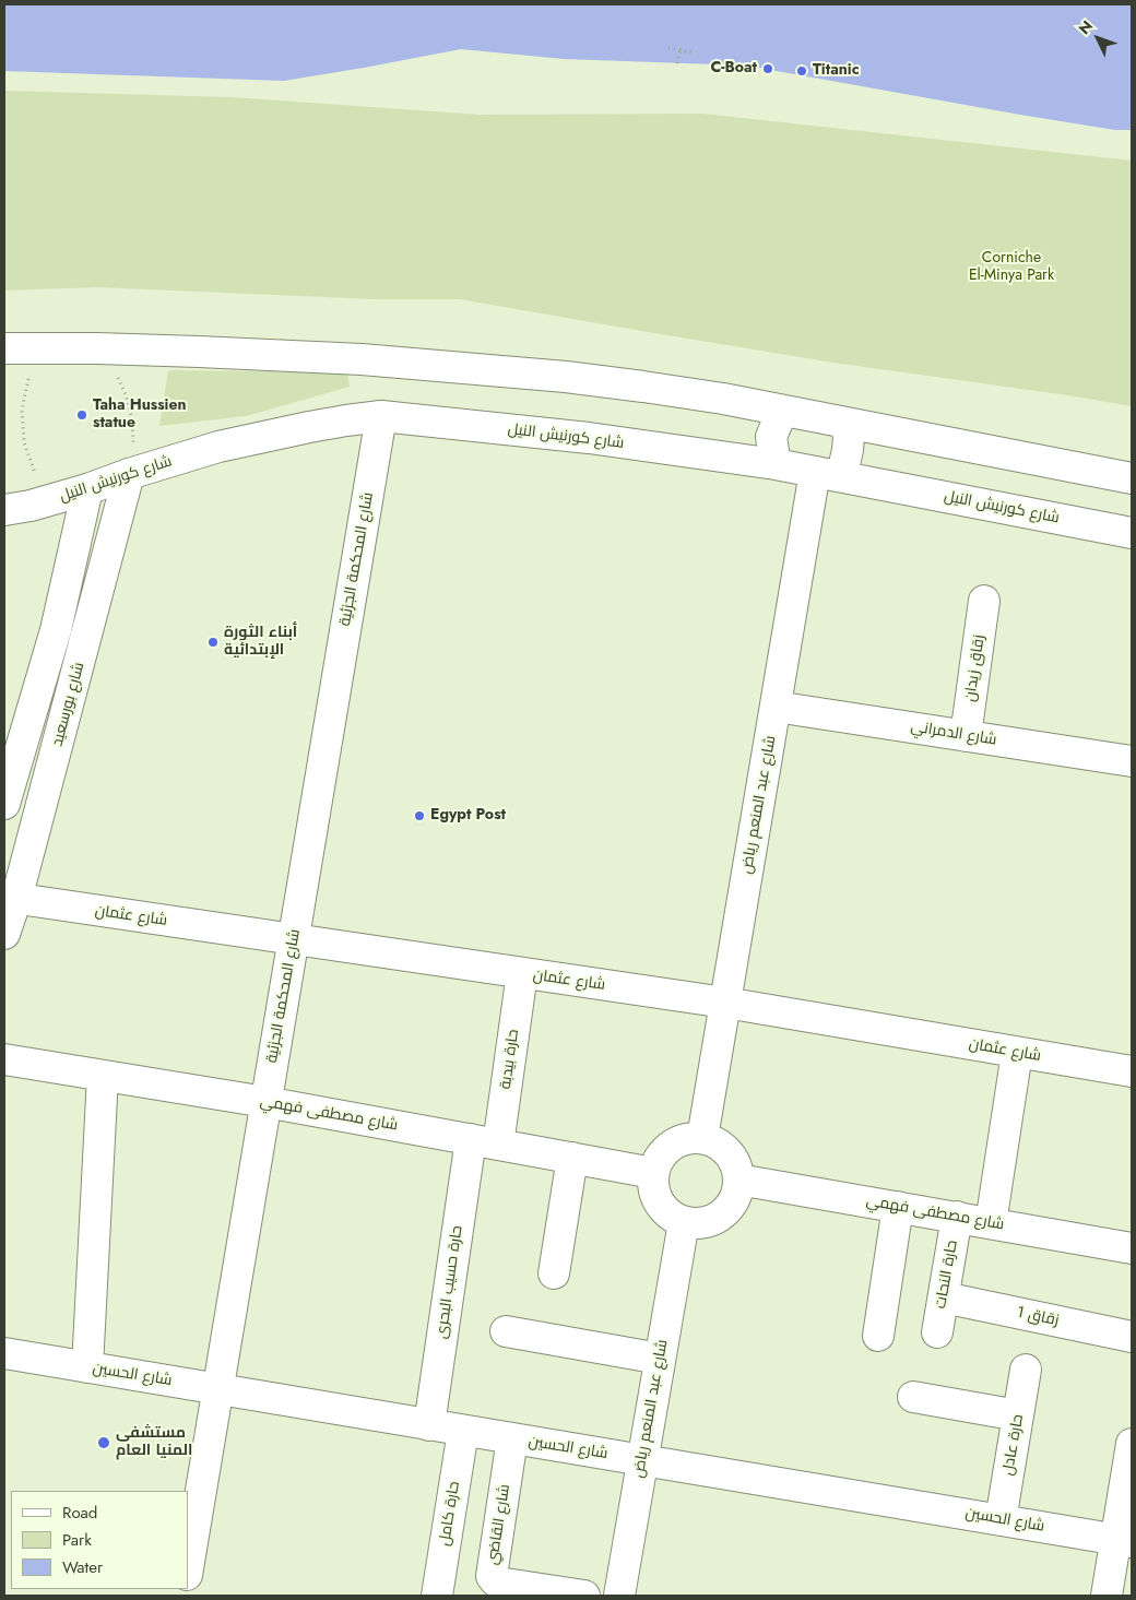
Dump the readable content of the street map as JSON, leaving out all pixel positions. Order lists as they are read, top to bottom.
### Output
{
  "streets": {
    "street": [
      "شارع كورنيش النيل",
      "شارع المحكمة الجزئية",
      "زقاق زيدان",
      "شارع بورسعيد",
      "شارع الدمراني",
      "شارع عبد المنعم رياض",
      "شارع عثمان",
      "حارة بيدبة",
      "شارع مصطفى فهمي",
      "حارة النحات",
      "حارة حسيب البحرى",
      "زقاق 1",
      "شارع الحسين",
      "حارة عادل",
      "حارة كامل",
      "شارع القاضي"
    ]
  },
  "crossings": [
    ["شارع كورنيش النيل", "شارع المحكمة الجزئية"],
    ["شارع كورنيش النيل", "شارع بورسعيد"],
    ["شارع كورنيش النيل", "شارع عبد المنعم رياض"],
    ["شارع المحكمة الجزئية", "شارع عثمان"],
    ["شارع المحكمة الجزئية", "شارع مصطفى فهمي"],
    ["شارع المحكمة الجزئية", "شارع الحسين"],
    ["زقاق زيدان", "شارع الدمراني"],
    ["شارع بورسعيد", "شارع عثمان"],
    ["شارع الدمراني", "شارع عبد المنعم رياض"],
    ["شارع عبد المنعم رياض", "شارع عثمان"],
    ["شارع عبد المنعم رياض", "شارع مصطفى فهمي"],
    ["شارع عبد المنعم رياض", "شارع الحسين"],
    ["شارع عثمان", "حارة بيدبة"],
    ["حارة بيدبة", "شارع مصطفى فهمي"],
    ["حارة بيدبة", "حارة حسيب البحرى"],
    ["شارع مصطفى فهمي", "حارة النحات"],
    ["شارع مصطفى فهمي", "حارة حسيب البحرى"],
    ["حارة النحات", "زقاق 1"],
    ["حارة حسيب البحرى", "شارع الحسين"],
    ["شارع الحسين", "حارة عادل"],
    ["شارع الحسين", "حارة كامل"],
    ["شارع الحسين", "شارع القاضي"]
  ],
  "parks": ["Corniche El-Minya Park"],
  "places": [
    "C-Boat",
    "Titanic",
    "Taha Hussien statue",
    "أبناء الثورة الإبتدائية",
    "Egypt Post",
    "مستشفى المنيا العام"
  ],
  "legend": ["Road", "Park", "Water"],
  "north": "top left"
}
